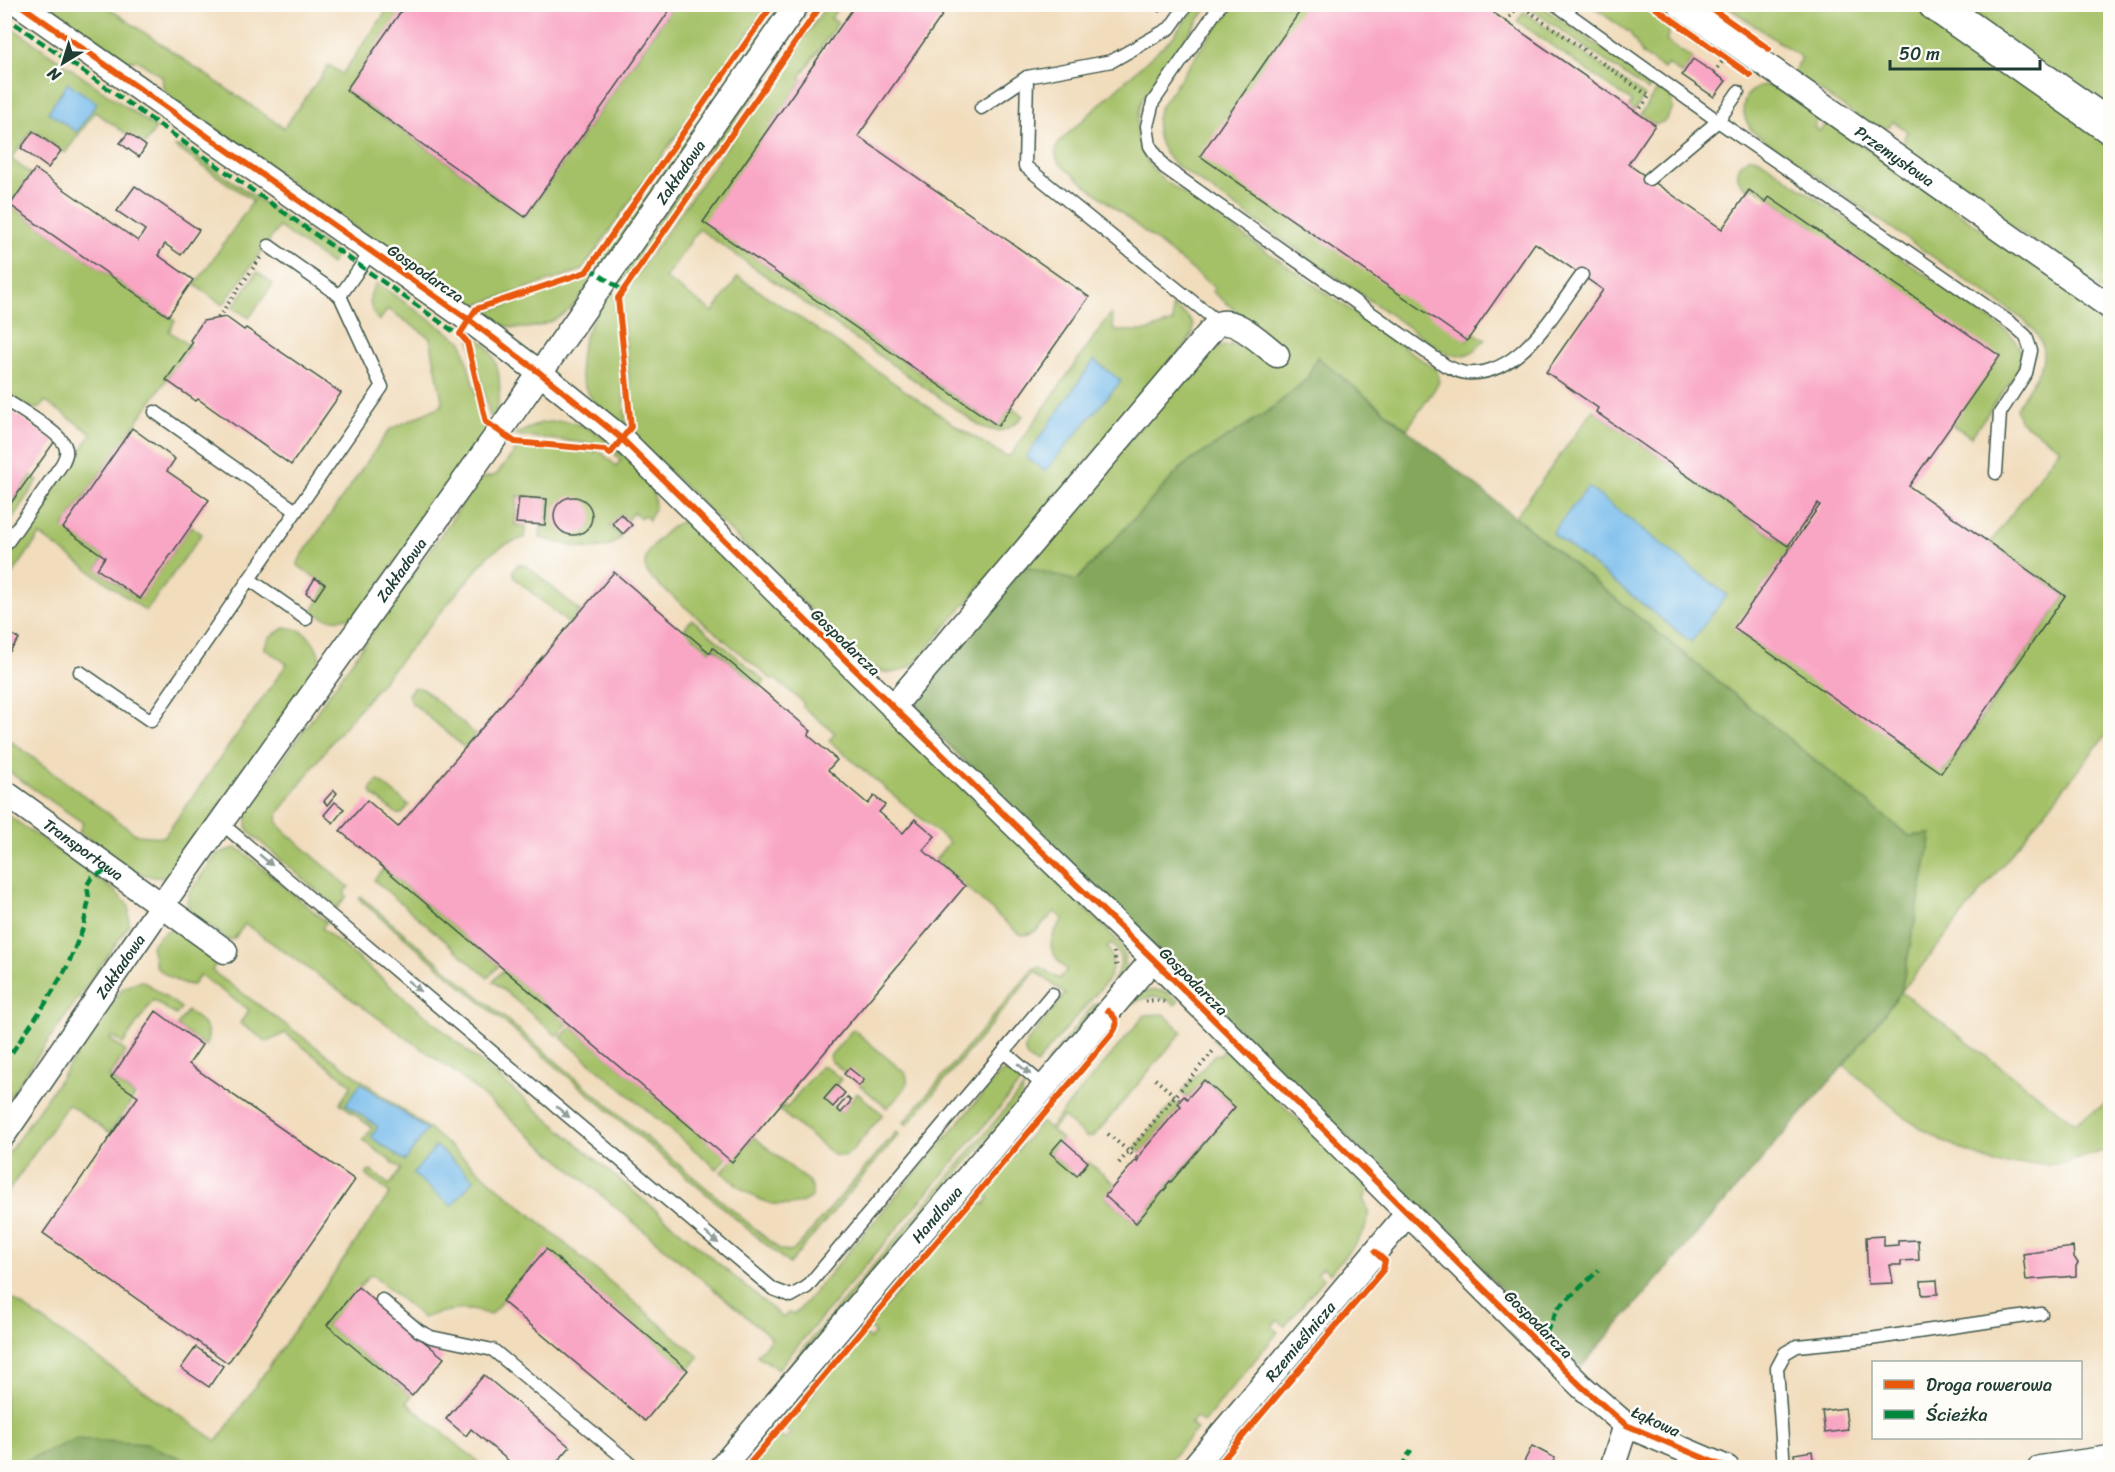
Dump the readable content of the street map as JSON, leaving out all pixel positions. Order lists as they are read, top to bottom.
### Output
{
  "streets": {
    "street": [
      "Przemysłowa",
      "Zakładowa",
      "Gospodarcza",
      "Transportowa",
      "Handlowa",
      "Rzemieślnicza",
      "Łąkowa"
    ]
  },
  "crossings": [
    ["Zakładowa", "Gospodarcza"],
    ["Zakładowa", "Transportowa"],
    ["Gospodarcza", "Handlowa"],
    ["Gospodarcza", "Rzemieślnicza"],
    ["Gospodarcza", "Łąkowa"]
  ],
  "legend": ["Droga rowerowa", "Ścieżka"],
  "scale_bar": "50 m",
  "north": "bottom left"
}
